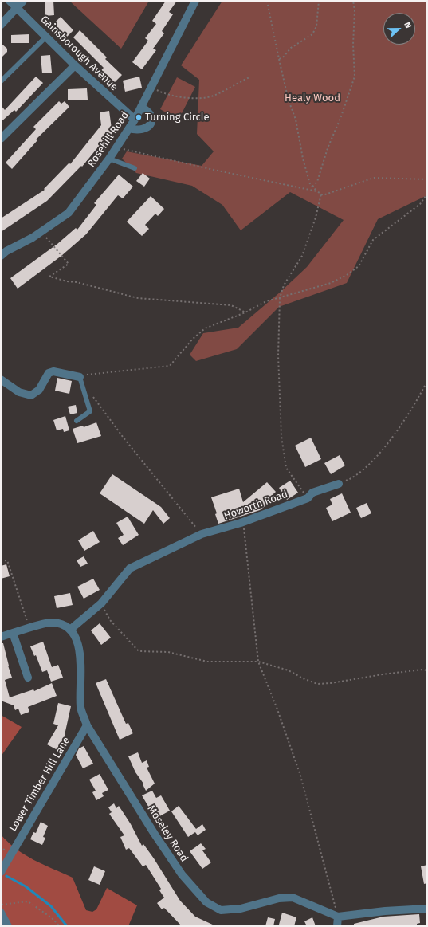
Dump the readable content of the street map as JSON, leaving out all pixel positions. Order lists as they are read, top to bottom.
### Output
{
  "streets": {
    "street": [
      "Gainsborough Avenue",
      "Rosehill Road",
      "Howorth Road",
      "Lower Timber Hill Lane",
      "Moseley Road"
    ]
  },
  "crossings": [
    ["Gainsborough Avenue", "Rosehill Road"],
    ["Howorth Road", "Moseley Road"],
    ["Lower Timber Hill Lane", "Moseley Road"]
  ],
  "parks": ["Healy Wood"],
  "places": ["Turning Circle"],
  "north": "right"
}
